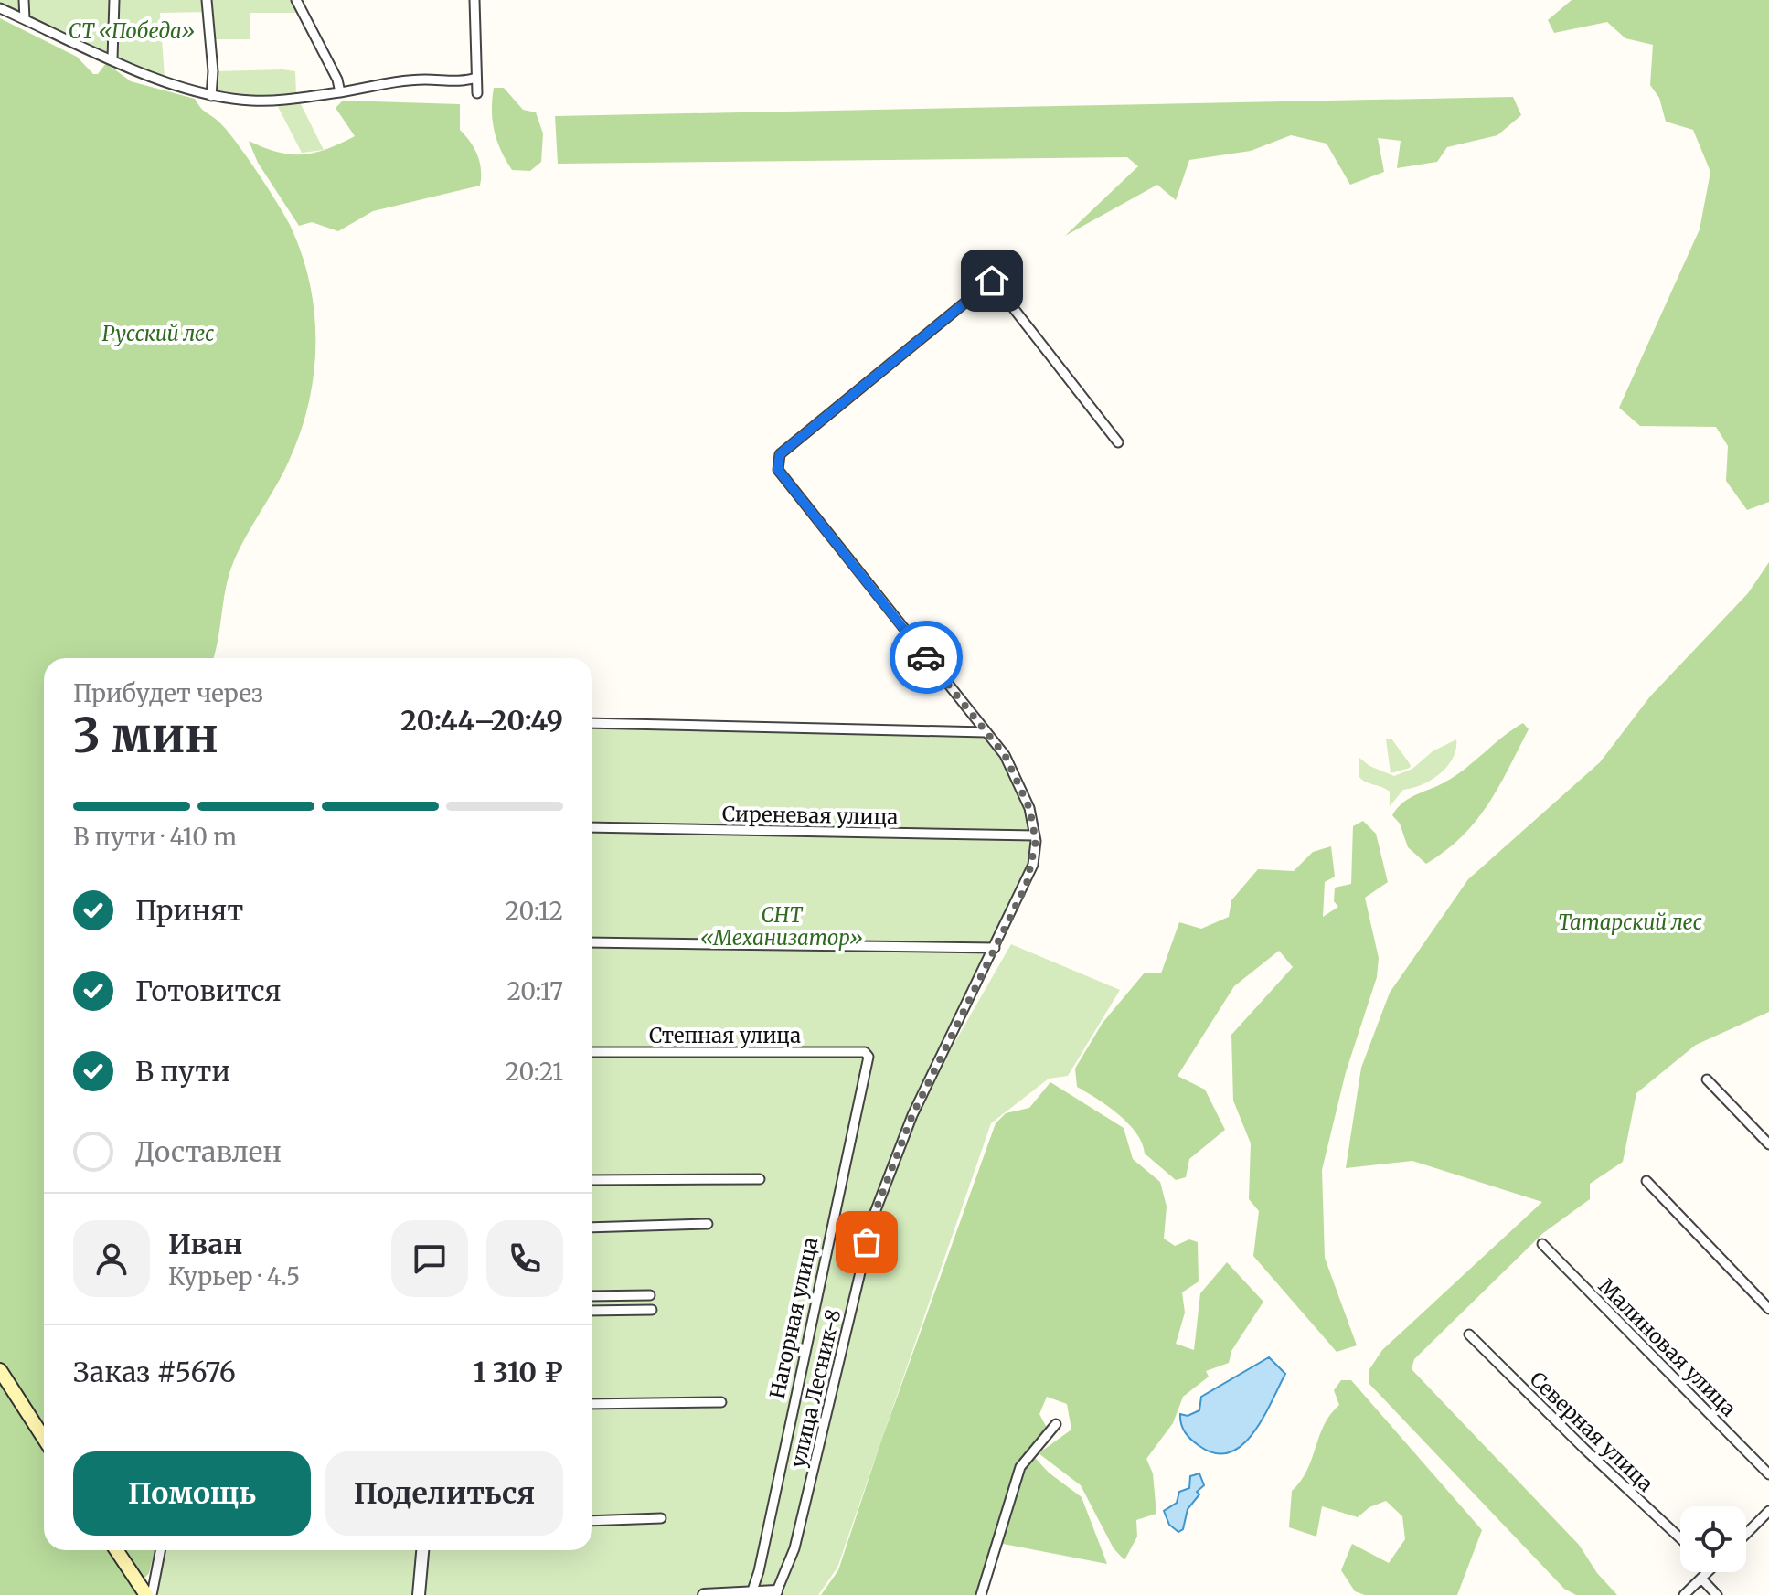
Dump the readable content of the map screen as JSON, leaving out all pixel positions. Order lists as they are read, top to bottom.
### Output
{
  "streets": {
    "street": [
      "Сиреневая улица",
      "Степная улица",
      "Нагорная улица",
      "Малиновая улица",
      "улица Лесник-8",
      "Северная улица"
    ]
  },
  "crossings": [
    ["Сиреневая улица", "улица Лесник-8"],
    ["Степная улица", "Нагорная улица"]
  ],
  "parks": [
    "СТ «Победа»",
    "Русский лес",
    "СНТ «Механизатор»",
    "Татарский лес"
  ],
  "page": {
    "heading": ["3 мин", "Прибудет через", "20:44–20:49"],
    "panel": [
      "Иван",
      "Курьер · 4.5",
      "Заказ #5676",
      "1 310 ₽"
    ],
    "bar": "В пути · 410 m",
    "list": [
      ["Принят", "20:12"],
      ["Готовится", "20:17"],
      ["В пути", "20:21"],
      "Доставлен"
    ],
    "buttons": ["Помощь", "Поделиться"]
  }
}
